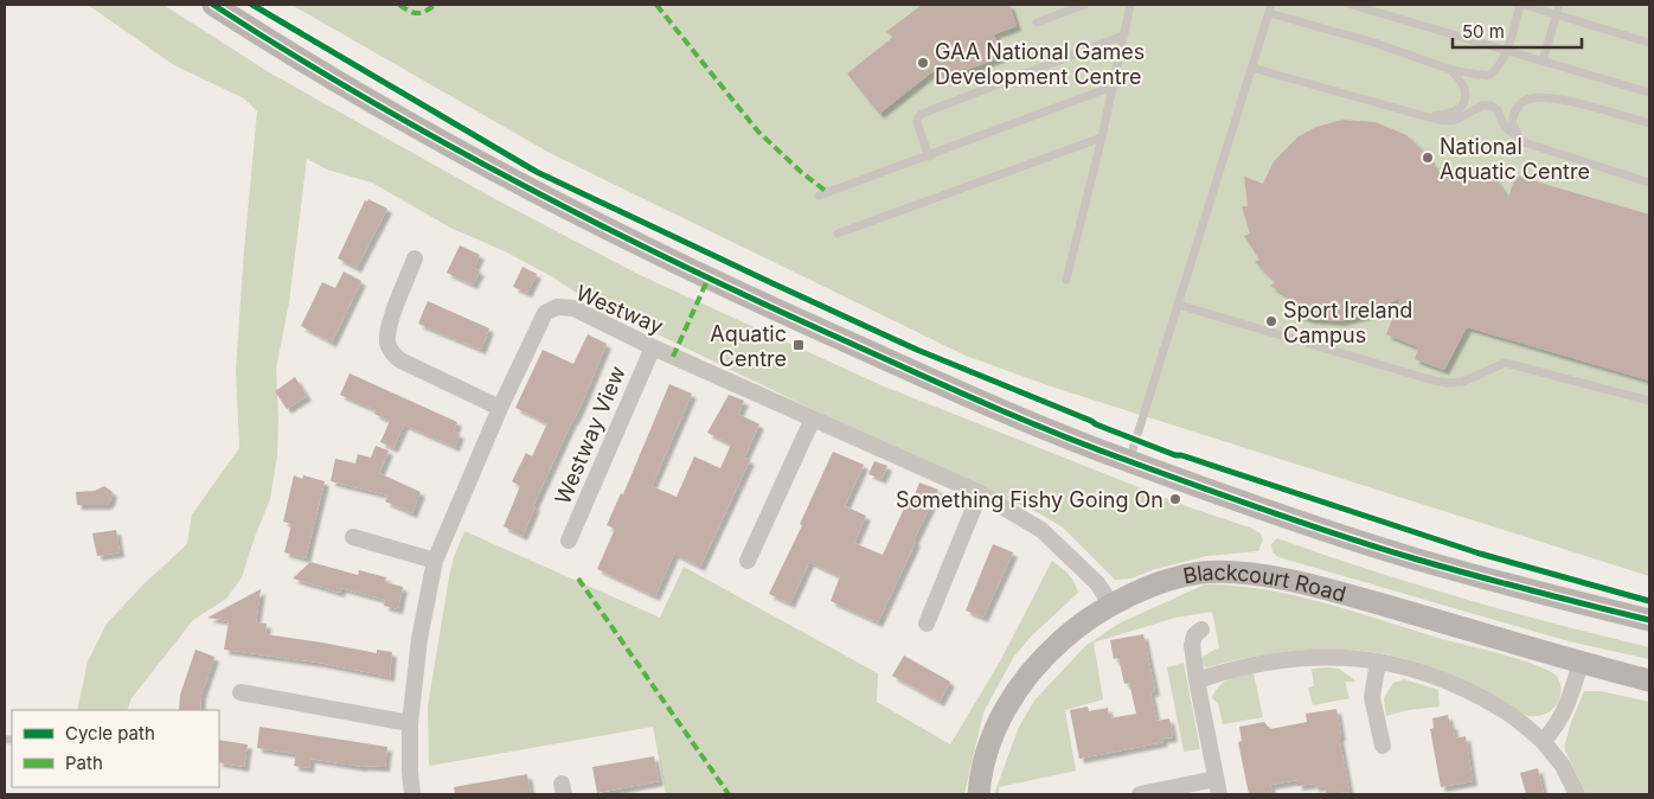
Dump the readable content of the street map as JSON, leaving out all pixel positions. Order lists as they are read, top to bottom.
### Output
{
  "streets": {
    "main road": ["Blackcourt Road"],
    "street": ["Westway", "Westway View"]
  },
  "crossings": [
    ["Westway", "Westway View"],
    ["Westway", "Blackcourt Road"]
  ],
  "places": {
    "other": [
      "GAA National Games Development Centre",
      "National Aquatic Centre",
      "Sport Ireland Campus",
      "Something Fishy Going On"
    ],
    "transit": ["Aquatic Centre"]
  },
  "legend": ["Cycle path", "Path"],
  "scale_bar": "50 m"
}
